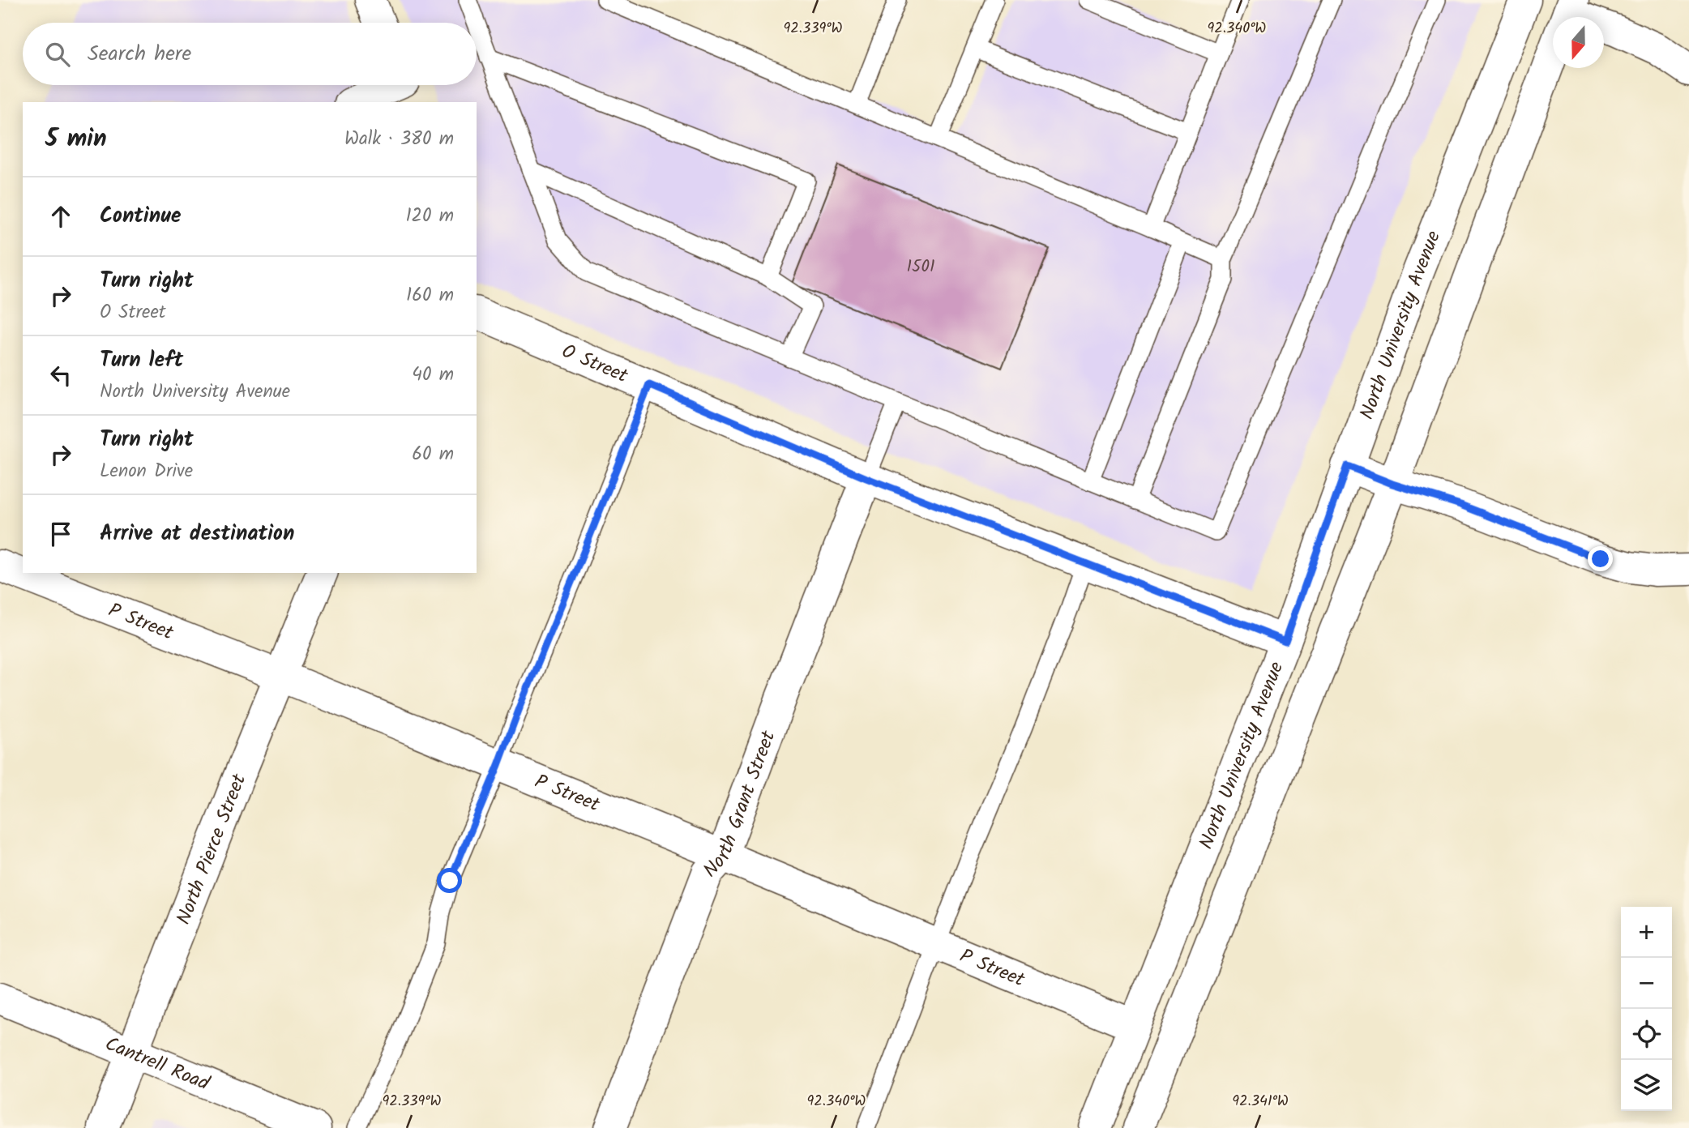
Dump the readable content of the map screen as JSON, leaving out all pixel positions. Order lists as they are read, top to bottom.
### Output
{
  "streets": {
    "street": [
      "North University Avenue",
      "O Street",
      "P Street",
      "North Grant Street",
      "North Pierce Street",
      "Cantrell Road"
    ]
  },
  "crossings": [
    ["North University Avenue", "O Street"],
    ["North University Avenue", "P Street"],
    ["O Street", "North Grant Street"],
    ["P Street", "North Grant Street"],
    ["P Street", "North Pierce Street"],
    ["North Pierce Street", "Cantrell Road"]
  ],
  "house_numbers": ["1501"],
  "north": "bottom",
  "page": {
    "search": "Search here",
    "heading": ["5 min", "Walk · 380 m"],
    "list": [
      ["Continue", "120 m"],
      ["Turn right", "O Street", "160 m"],
      ["Turn left", "North University Avenue", "40 m"],
      ["Turn right", "Lenon Drive", "60 m"],
      "Arrive at destination"
    ],
    "map_buttons": ["+", "−"]
  },
  "coordinates": ["92.340°W", "92.339°W", "92.341°W"]
}
